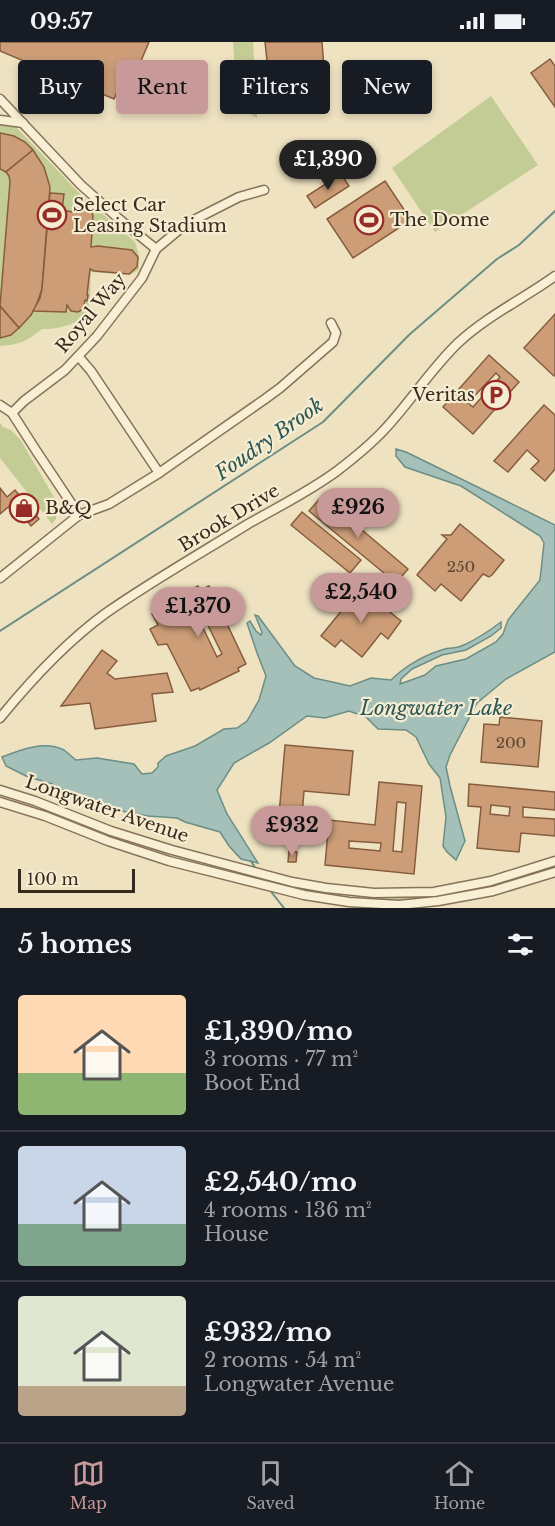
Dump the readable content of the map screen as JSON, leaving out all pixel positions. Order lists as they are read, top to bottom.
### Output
{
  "streets": {
    "street": ["Royal Way", "Brook Drive", "Longwater Avenue"]
  },
  "water": ["Foudry Brook", "Longwater Lake"],
  "places": {
    "sports": ["Select Car Leasing Stadium", "The Dome"],
    "parking": ["Veritas"],
    "shop": ["B&Q"]
  },
  "house_numbers": ["250", "200"],
  "scale_bar": "100 m",
  "page": {
    "status": "09:57",
    "chip": [
      "Buy",
      "Rent",
      "Filters",
      "New"
    ],
    "price": [
      "£1,390",
      "£926",
      "£2,540",
      "£1,370",
      "£932"
    ],
    "scale": "100 m",
    "heading": "5 homes",
    "list": [
      {
        "name": "£1,390/mo",
        "note": "3 rooms · 77 m² · Boot End"
      },
      {
        "name": "£2,540/mo",
        "note": "4 rooms · 136 m² · House"
      },
      {
        "name": "£932/mo",
        "note": "2 rooms · 54 m² · Longwater Avenue"
      }
    ],
    "tabs": ["Map", "Saved", "Home"]
  }
}
